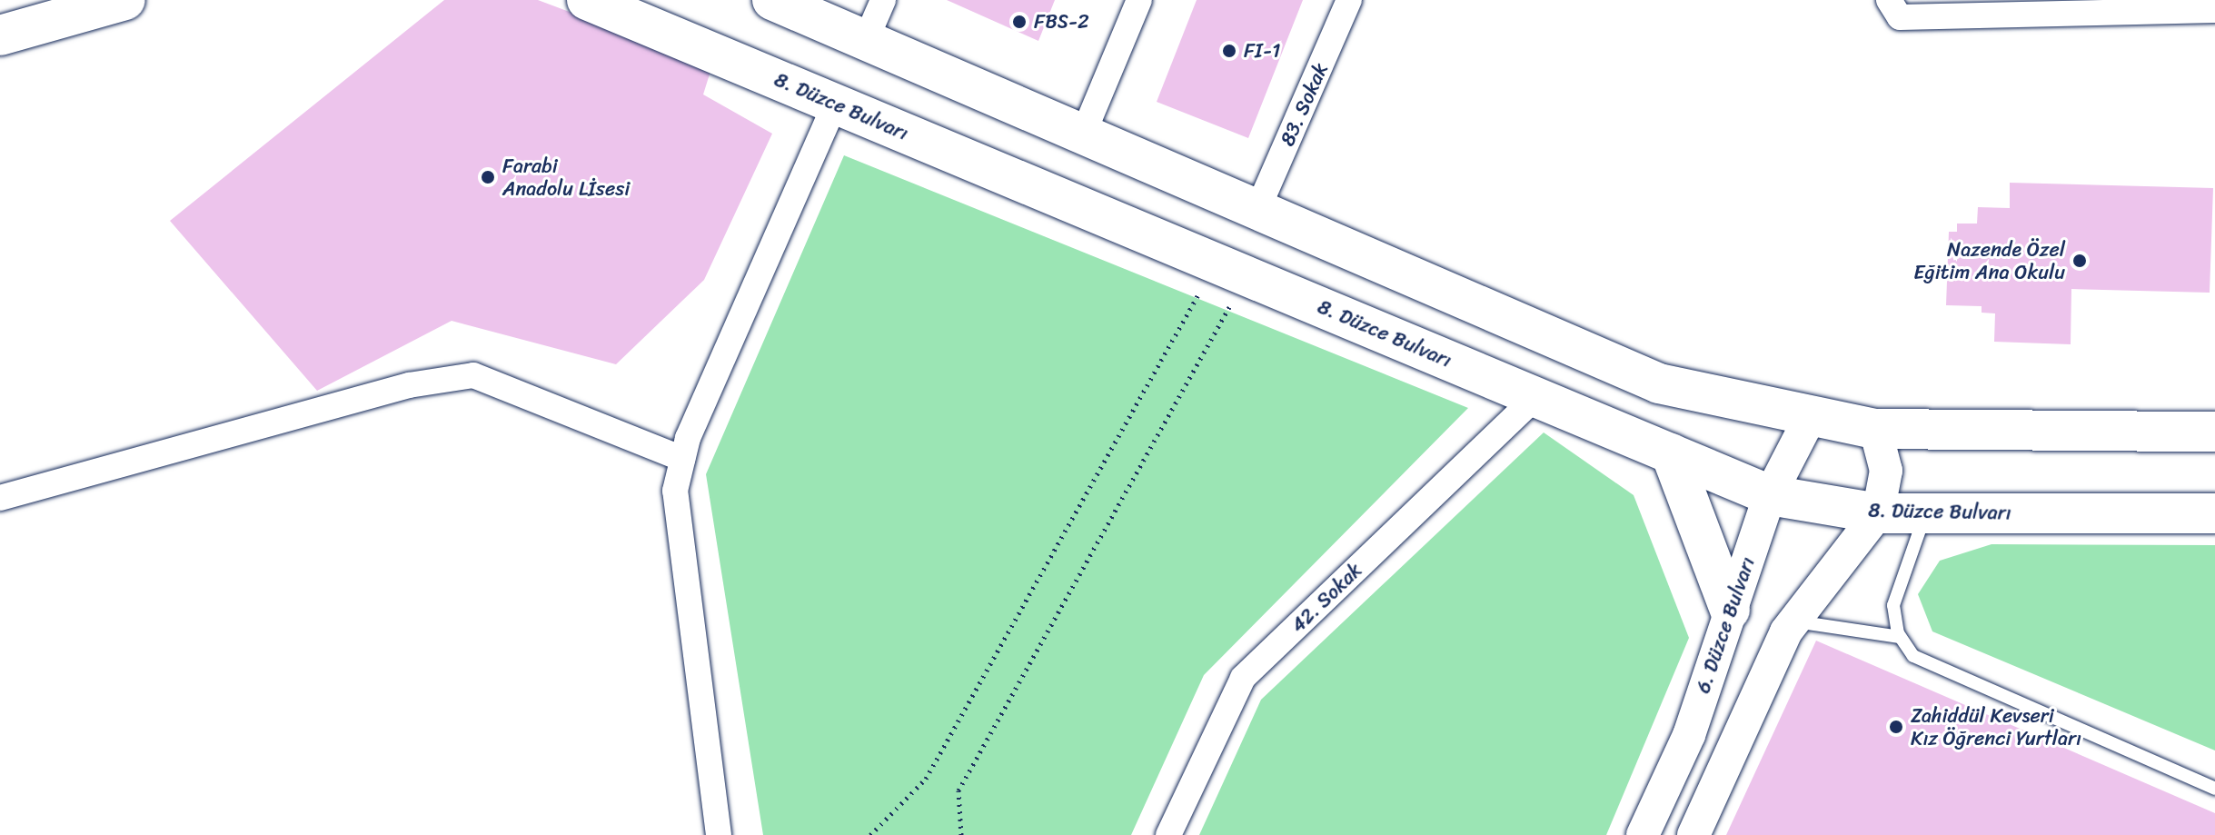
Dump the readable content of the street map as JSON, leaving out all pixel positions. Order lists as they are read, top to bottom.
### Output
{
  "streets": {
    "main road": ["8. Düzce Bulvarı"],
    "street": ["83. Sokak", "42. Sokak", "6. Düzce Bulvarı"]
  },
  "crossings": [
    ["8. Düzce Bulvarı", "42. Sokak"],
    ["8. Düzce Bulvarı", "6. Düzce Bulvarı"]
  ],
  "places": [
    "FBS-2",
    "FI-1",
    "Farabi Anadolu Lİsesi",
    "Nazende Özel Eğitim Ana Okulu",
    "Zahiddül Kevseri Kız Öğrenci Yurtları"
  ]
}
